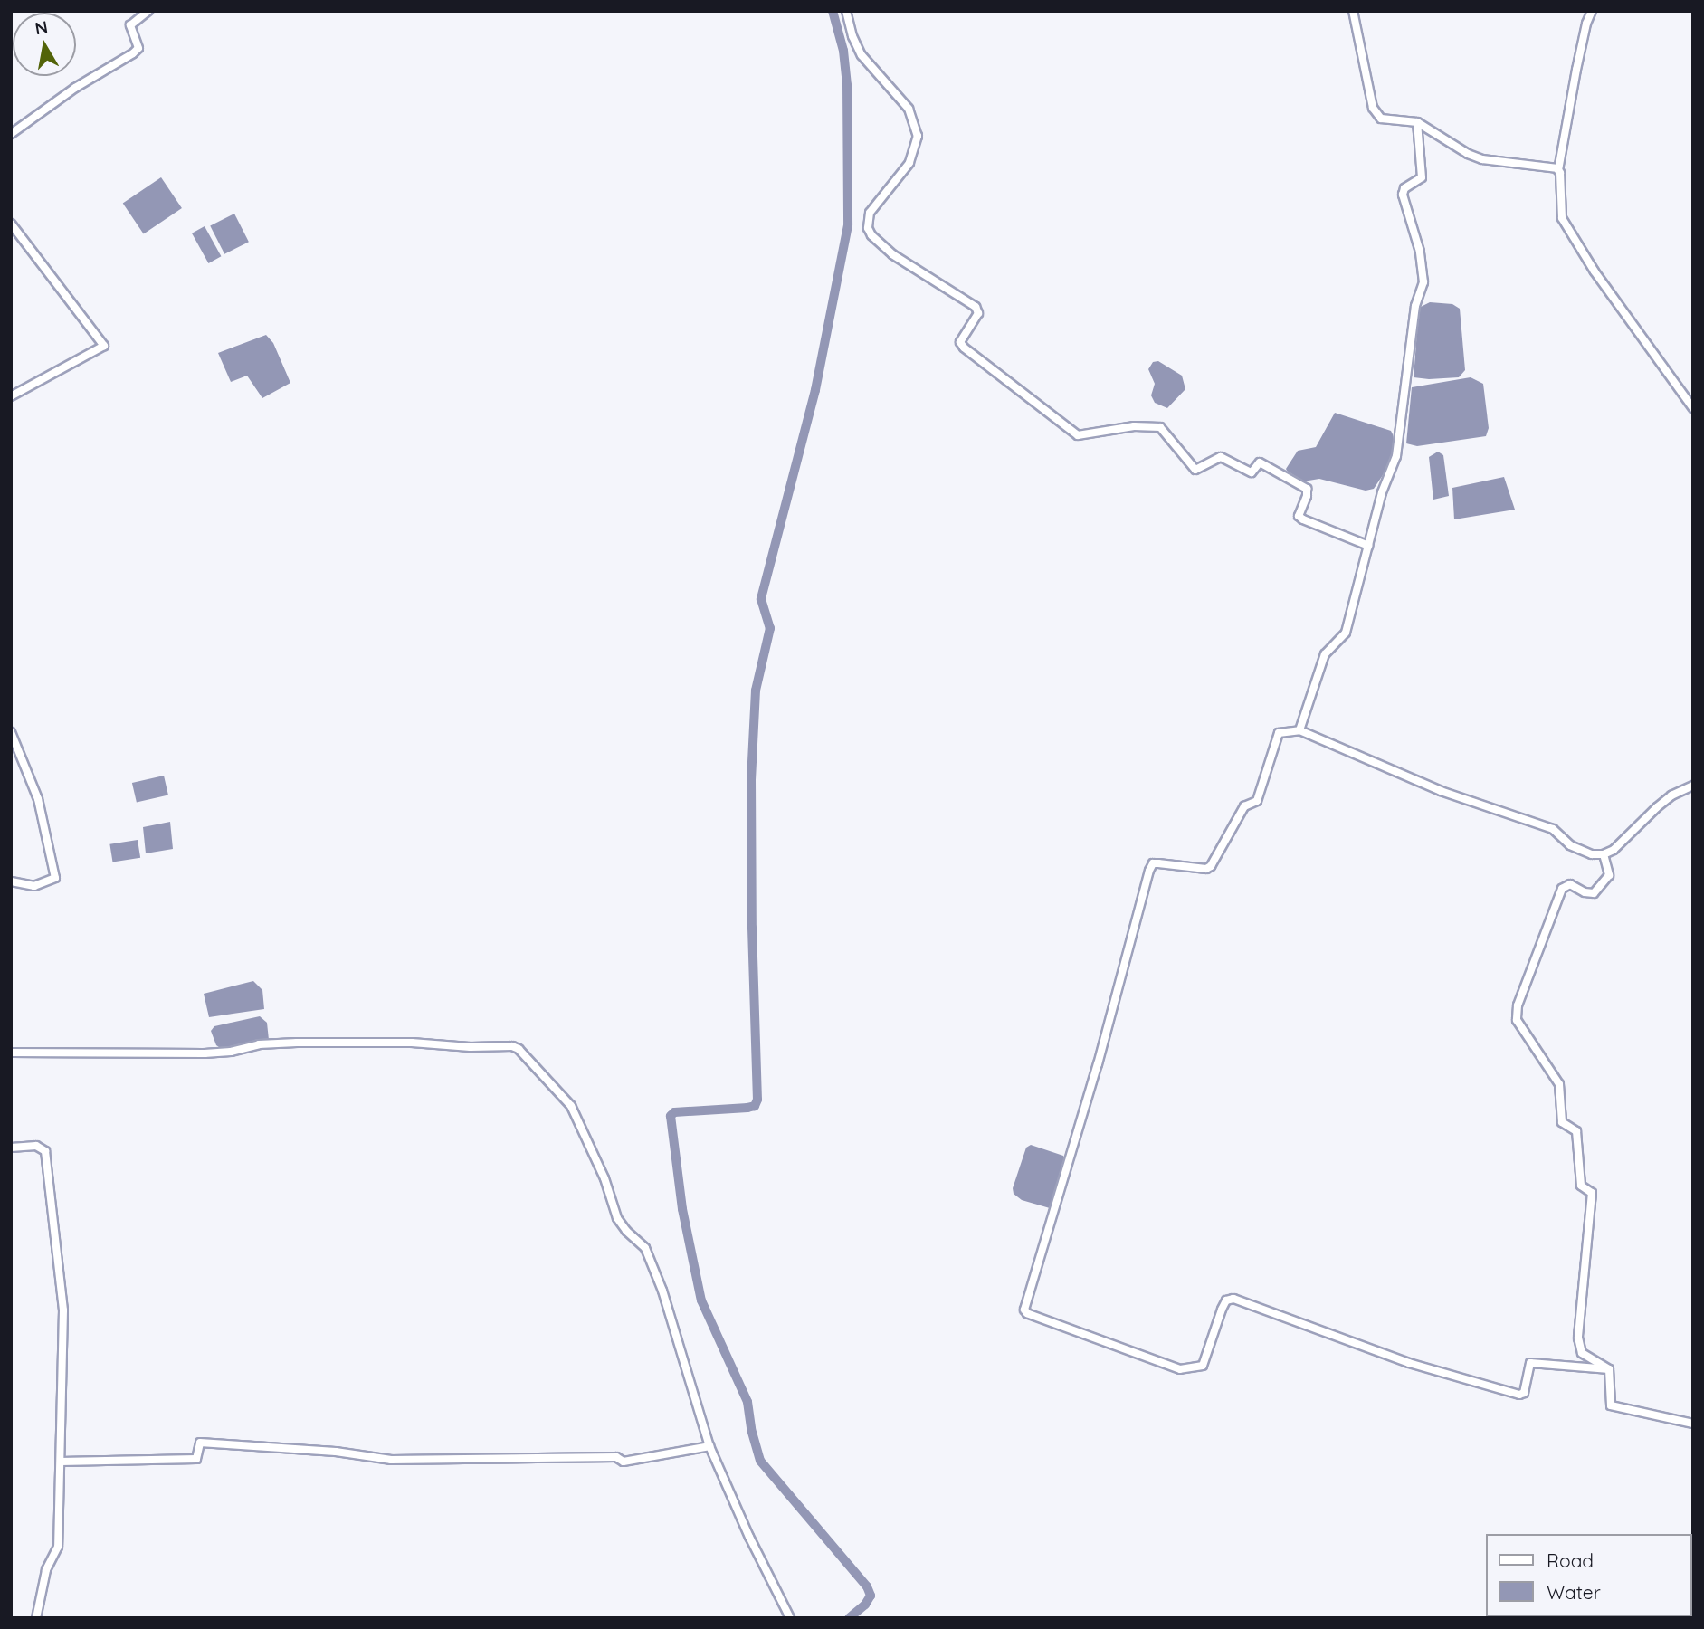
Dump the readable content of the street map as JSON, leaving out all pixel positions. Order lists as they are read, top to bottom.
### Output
{
  "legend": ["Road", "Water"],
  "north": "top"
}
